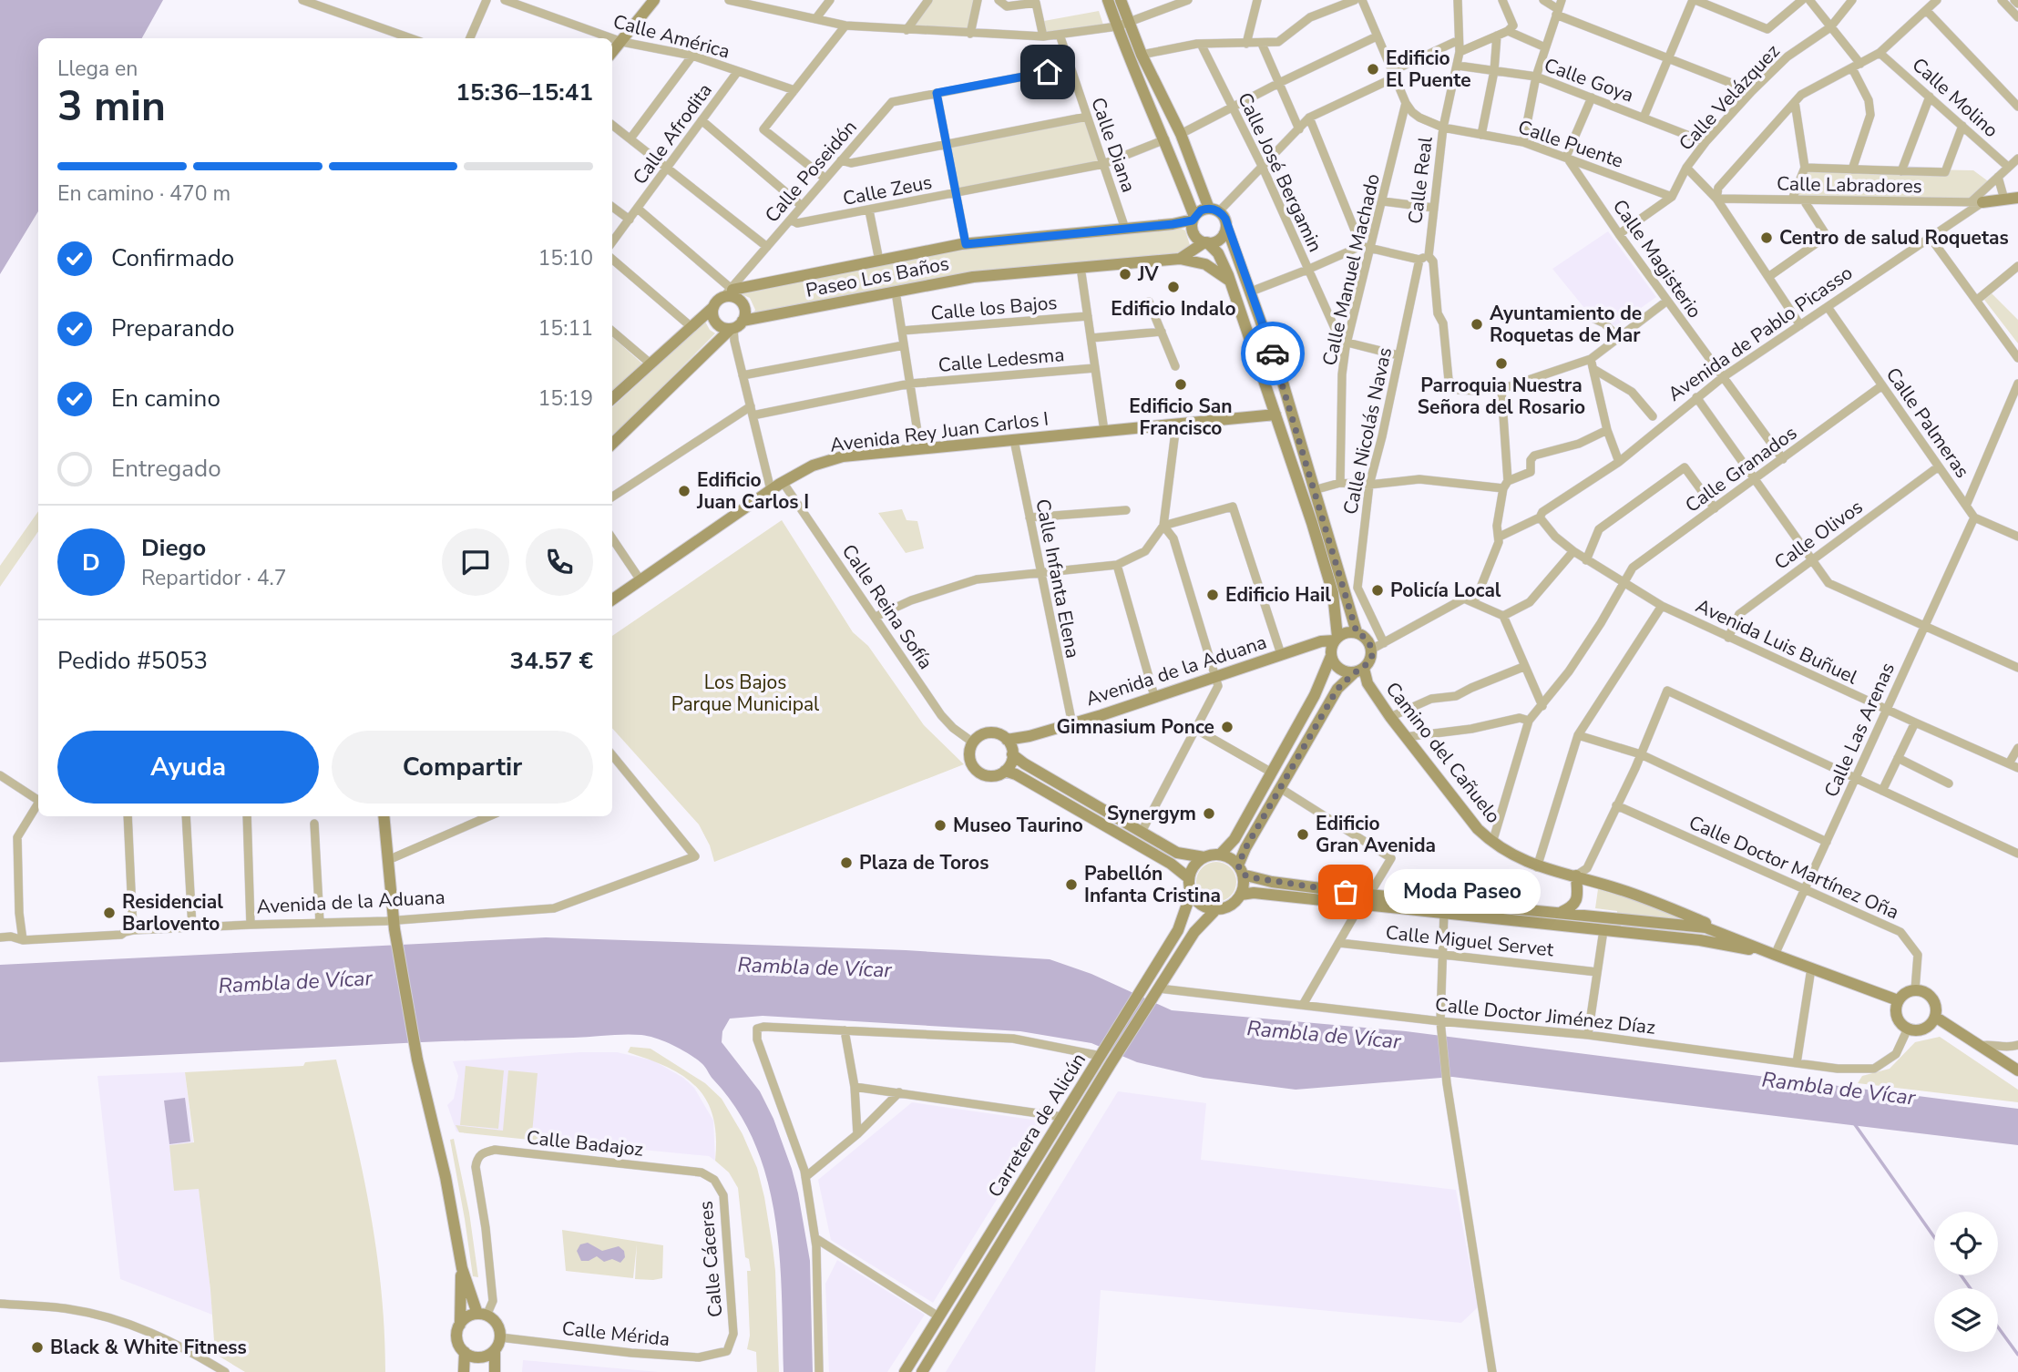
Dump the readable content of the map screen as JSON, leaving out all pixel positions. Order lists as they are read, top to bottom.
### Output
{
  "streets": {
    "street": [
      "Calle América",
      "Calle Goya",
      "Calle Velázquez",
      "Calle Molino",
      "Calle Afrodita",
      "Calle Puente",
      "Calle Diana",
      "Calle Poseidón",
      "Calle José Bergamin",
      "Calle Real",
      "Calle Labradores",
      "Calle Zeus",
      "Calle Magisterio",
      "Calle Manuel Machado",
      "Paseo Los Baños",
      "Calle los Bajos",
      "Avenida de Pablo Picasso",
      "Calle Ledesma",
      "Calle Palmeras",
      "Calle Nicolás Navas",
      "Avenida Rey Juan Carlos I",
      "Calle Granados",
      "Calle Olivos",
      "Calle Infanta Elena",
      "Calle Reina Sofía",
      "Avenida Luis Buñuel",
      "Avenida de la Aduana",
      "Calle Las Arenas",
      "Camino del Cañuelo",
      "Calle Doctor Martínez Oña",
      "Calle Miguel Servet",
      "Calle Doctor Jiménez Díaz",
      "Carretera de Alicún",
      "Calle Badajoz",
      "Calle Cáceres",
      "Calle Mérida"
    ]
  },
  "crossings": [
    ["Calle América", "Calle Afrodita"],
    ["Calle Goya", "Calle Velázquez"],
    ["Calle Goya", "Calle Real"],
    ["Calle Velázquez", "Calle Puente"],
    ["Calle Puente", "Calle Real"],
    ["Calle Puente", "Calle Magisterio"],
    ["Calle Puente", "Calle Manuel Machado"],
    ["Calle Diana", "Calle Poseidón"],
    ["Calle Diana", "Calle Zeus"],
    ["Calle Diana", "Paseo Los Baños"],
    ["Calle Poseidón", "Calle Zeus"],
    ["Calle Poseidón", "Paseo Los Baños"],
    ["Calle José Bergamin", "Calle Manuel Machado"],
    ["Calle Real", "Calle Magisterio"],
    ["Calle Labradores", "Avenida de Pablo Picasso"],
    ["Calle Magisterio", "Avenida de Pablo Picasso"],
    ["Calle Magisterio", "Calle Granados"],
    ["Avenida de Pablo Picasso", "Calle Palmeras"],
    ["Avenida de Pablo Picasso", "Avenida Luis Buñuel"],
    ["Calle Palmeras", "Calle Granados"],
    ["Calle Palmeras", "Calle Olivos"],
    ["Calle Palmeras", "Calle Las Arenas"],
    ["Avenida Rey Juan Carlos I", "Calle Infanta Elena"],
    ["Avenida Rey Juan Carlos I", "Calle Reina Sofía"],
    ["Calle Granados", "Avenida Luis Buñuel"],
    ["Calle Olivos", "Avenida Luis Buñuel"],
    ["Calle Infanta Elena", "Avenida de la Aduana"],
    ["Calle Reina Sofía", "Avenida de la Aduana"],
    ["Avenida Luis Buñuel", "Calle Las Arenas"],
    ["Avenida de la Aduana", "Camino del Cañuelo"],
    ["Calle Las Arenas", "Calle Doctor Martínez Oña"],
    ["Calle Doctor Martínez Oña", "Calle Doctor Jiménez Díaz"],
    ["Calle Doctor Jiménez Díaz", "Carretera de Alicún"],
    ["Calle Badajoz", "Calle Cáceres"],
    ["Calle Badajoz", "Calle Mérida"],
    ["Calle Cáceres", "Calle Mérida"]
  ],
  "water": ["Rambla de Vícar"],
  "parks": ["Los Bajos Parque Municipal"],
  "places": [
    "Edificio El Puente",
    "Centro de salud Roquetas",
    "JV",
    "Edificio Indalo",
    "Ayuntamiento de Roquetas de Mar",
    "Parroquia Nuestra Señora del Rosario",
    "Edificio San Francisco",
    "Edificio Juan Carlos I",
    "Policía Local",
    "Edificio Hail",
    "Gimnasium Ponce",
    "Synergym",
    "Museo Taurino",
    "Edificio Gran Avenida",
    "Plaza de Toros",
    "Pabellón Infanta Cristina",
    "Moda Paseo",
    "Residencial Barlovento",
    "Black & White Fitness"
  ],
  "page": {
    "heading": ["3 min", "Llega en", "15:36–15:41"],
    "panel": [
      "Diego",
      "Repartidor · 4.7",
      "Pedido #5053",
      "34.57 €"
    ],
    "bar": "En camino · 470 m",
    "list": [
      ["Confirmado", "15:10"],
      ["Preparando", "15:11"],
      ["En camino", "15:19"],
      "Entregado"
    ],
    "round": "D",
    "buttons": ["Ayuda", "Compartir"],
    "bubble": "Moda Paseo"
  }
}
